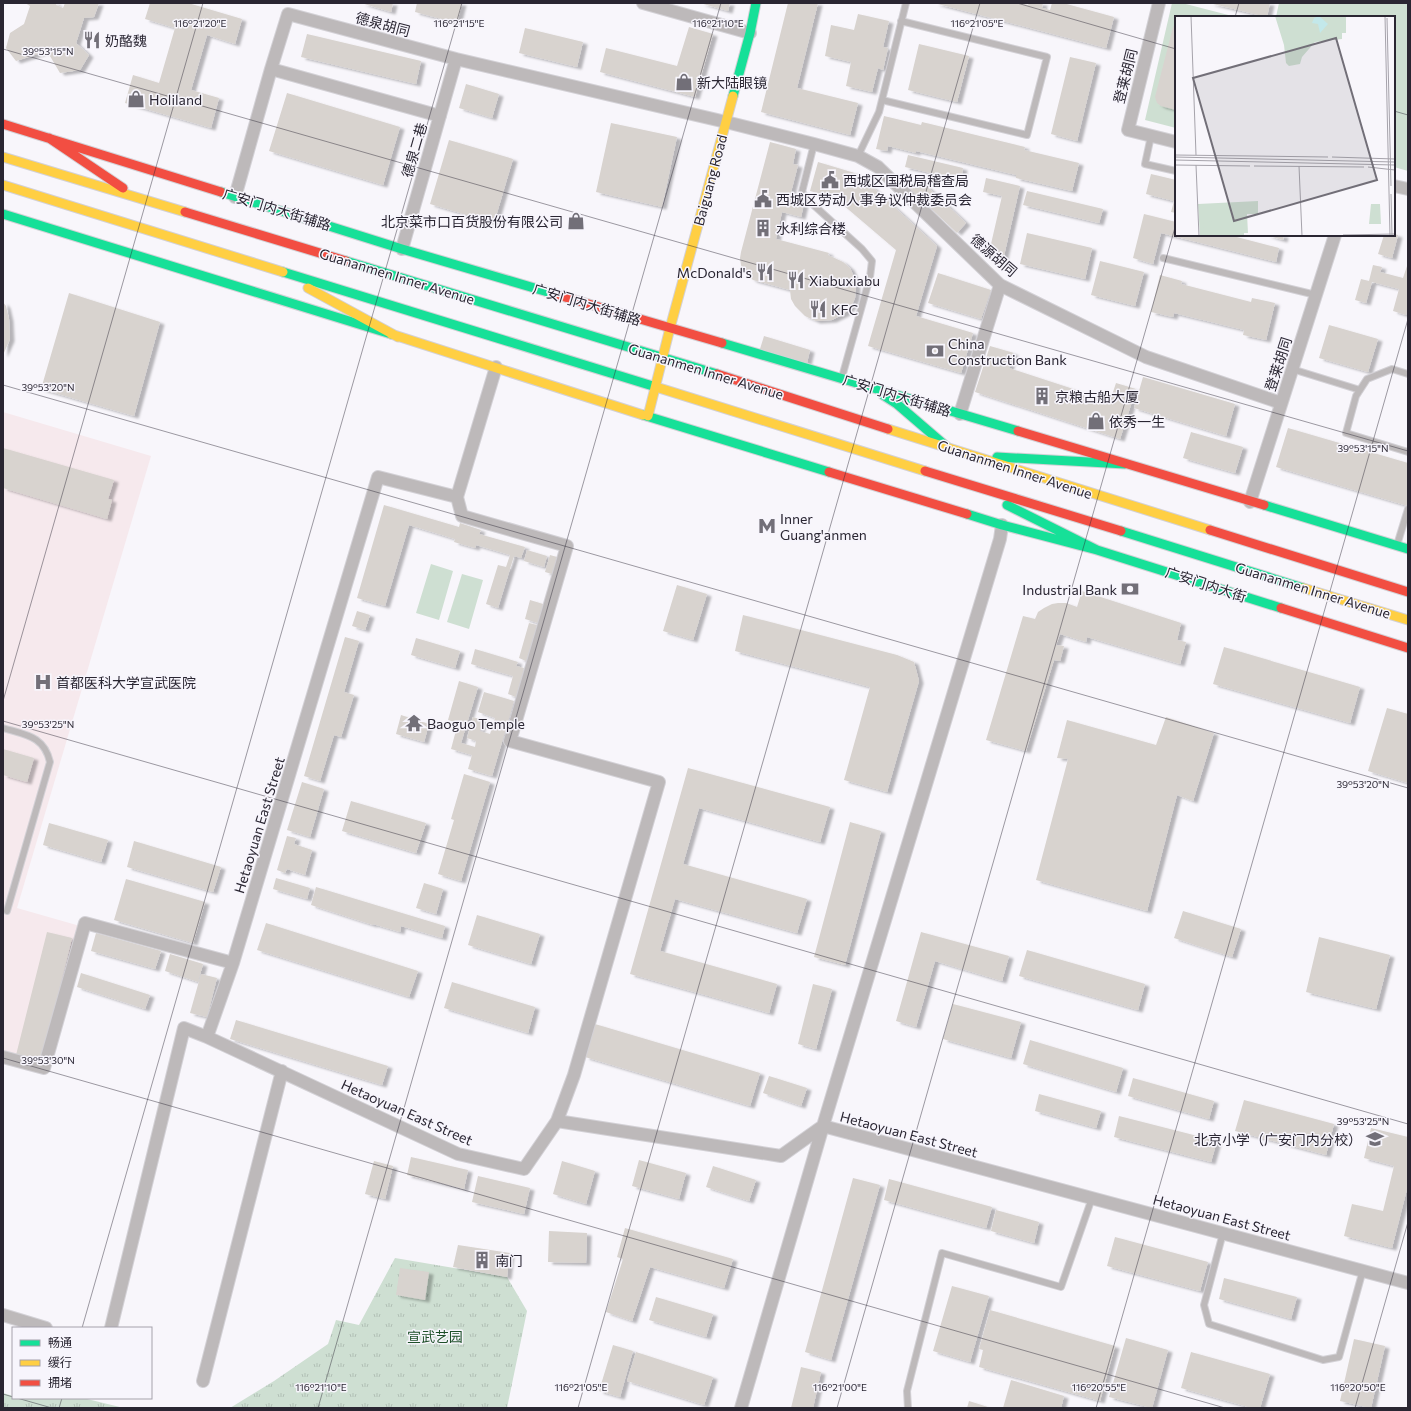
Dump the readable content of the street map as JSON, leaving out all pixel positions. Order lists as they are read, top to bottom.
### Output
{
  "streets": {
    "main road": [
      "Baiguang Road",
      "广安门内大街辅路",
      "Guananmen Inner Avenue",
      "广安门内大街"
    ],
    "street": [
      "德泉胡同",
      "登莱胡同",
      "德泉二巷",
      "德源胡同",
      "Hetaoyuan East Street"
    ]
  },
  "crossings": [
    ["德泉胡同", "德泉二巷"],
    ["德泉胡同", "Baiguang Road"],
    ["德泉胡同", "广安门内大街辅路"],
    ["德泉胡同", "德源胡同"],
    ["登莱胡同", "德源胡同"],
    ["德泉二巷", "广安门内大街辅路"],
    ["Baiguang Road", "广安门内大街辅路"],
    ["Baiguang Road", "德源胡同"],
    ["Baiguang Road", "Guananmen Inner Avenue"]
  ],
  "parks": ["宣武艺园"],
  "places": {
    "restaurant": [
      "奶酪魏",
      "McDonald's",
      "Xiabuxiabu",
      "KFC"
    ],
    "shop": [
      "新大陆眼镜",
      "Holiland",
      "北京菜市口百货股份有限公司",
      "依秀一生"
    ],
    "public building": ["西城区国税局稽查局", "西城区劳动人事争议仲裁委员会"],
    "building": ["水利综合楼", "京粮古船大厦", "南门"],
    "bank": ["China Construction Bank", "Industrial Bank"],
    "metro station": ["Inner Guang'anmen"],
    "hospital": ["首都医科大学宣武医院"],
    "temple": ["Baoguo Temple"],
    "school or university": ["北京小学（广安门内分校）"]
  },
  "legend": ["畅通", "缓行", "拥堵"],
  "coordinates": [
    "116°21'20\"E",
    "116°21'15\"E",
    "116°21'10\"E",
    "116°21'05\"E",
    "39°53'15\"N",
    "39°53'20\"N",
    "39°53'25\"N",
    "39°53'30\"N",
    "116°21'00\"E",
    "116°20'55\"E",
    "116°20'50\"E"
  ]
}
